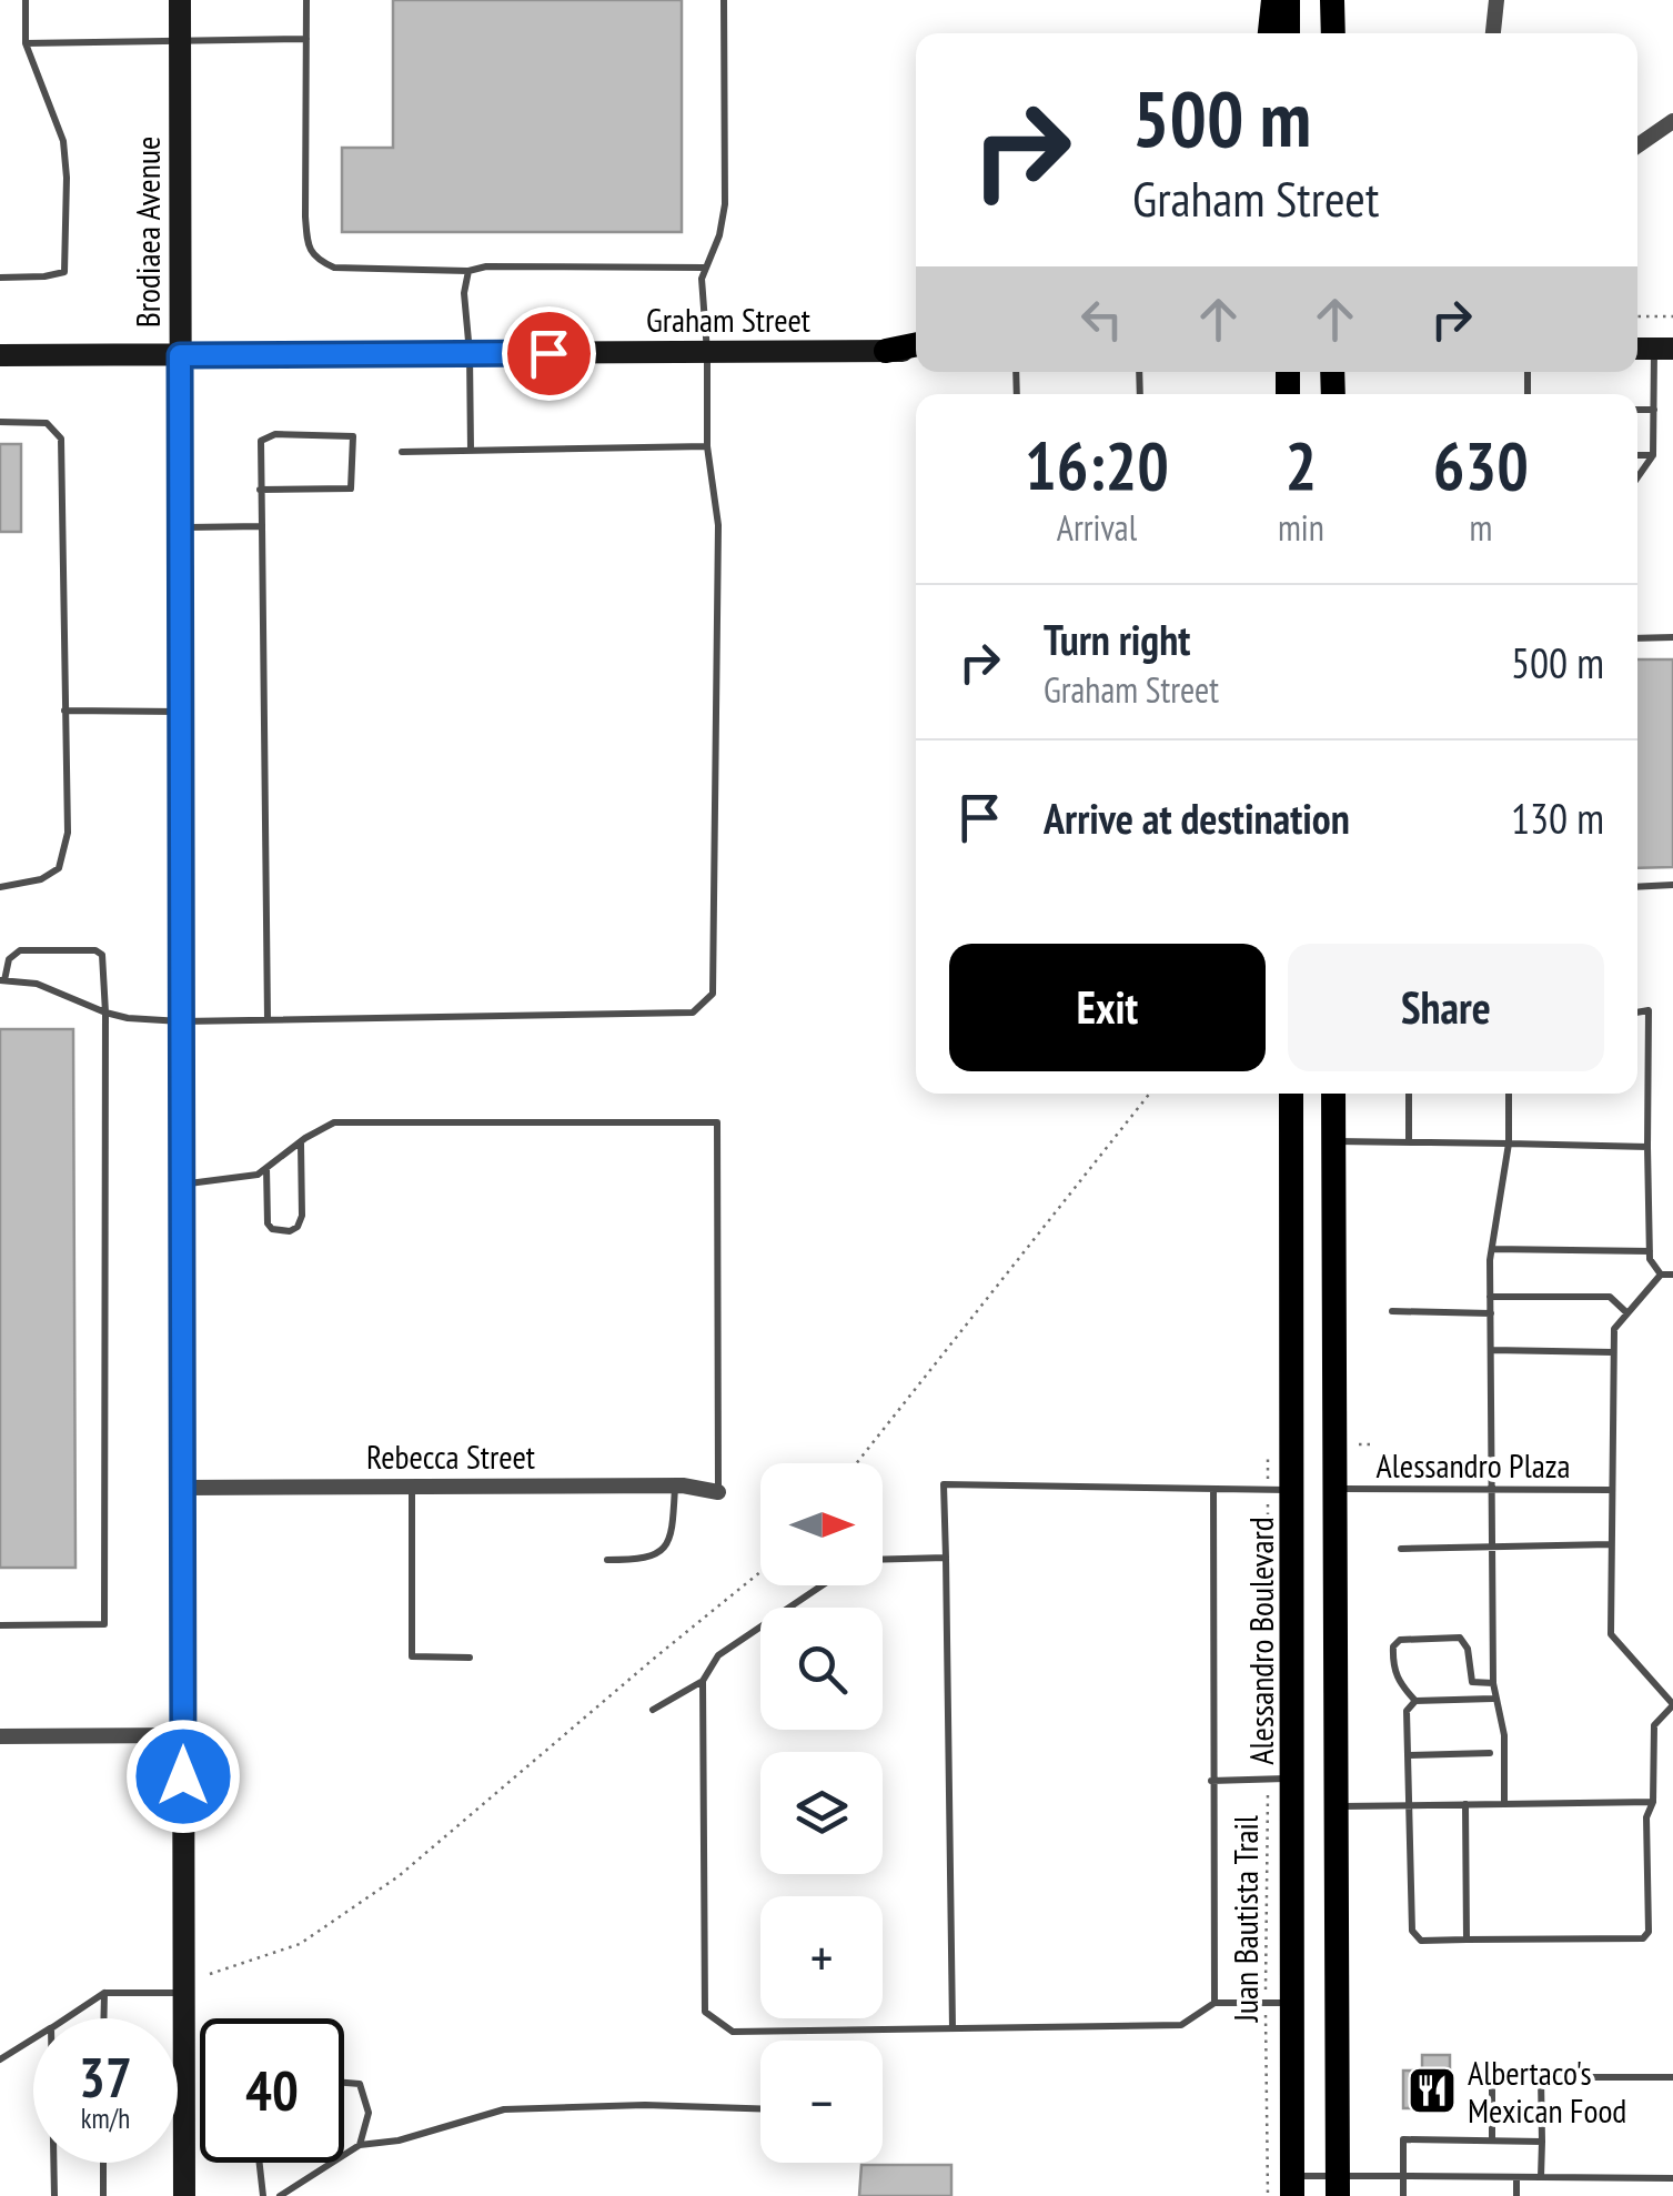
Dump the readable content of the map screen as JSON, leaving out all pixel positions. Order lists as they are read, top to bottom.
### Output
{
  "streets": {
    "main road": ["Alessandro Boulevard"],
    "street": ["Brodiaea Avenue", "Graham Street", "Rebecca Street"],
    "lane": ["Alessandro Plaza"],
    "path": ["Juan Bautista Trail"]
  },
  "crossings": [
    ["Brodiaea Avenue", "Graham Street"],
    ["Brodiaea Avenue", "Rebecca Street"],
    ["Alessandro Boulevard", "Juan Bautista Trail"]
  ],
  "places": {
    "restaurant": ["Albertaco's Mexican Food"]
  },
  "north": "right",
  "page": {
    "turn": ["500 m", "Graham Street"],
    "eta": [
      "16:20",
      "Arrival",
      "2",
      "min",
      "630",
      "m"
    ],
    "list": [
      {
        "name": "Turn right",
        "note": "Graham Street",
        "value": "500 m"
      },
      {
        "name": "Arrive at destination",
        "value": "130 m"
      }
    ],
    "buttons": ["Exit", "Share"],
    "map_buttons": ["+", "−"],
    "speed": "37 km/h",
    "limit": "40"
  }
}
